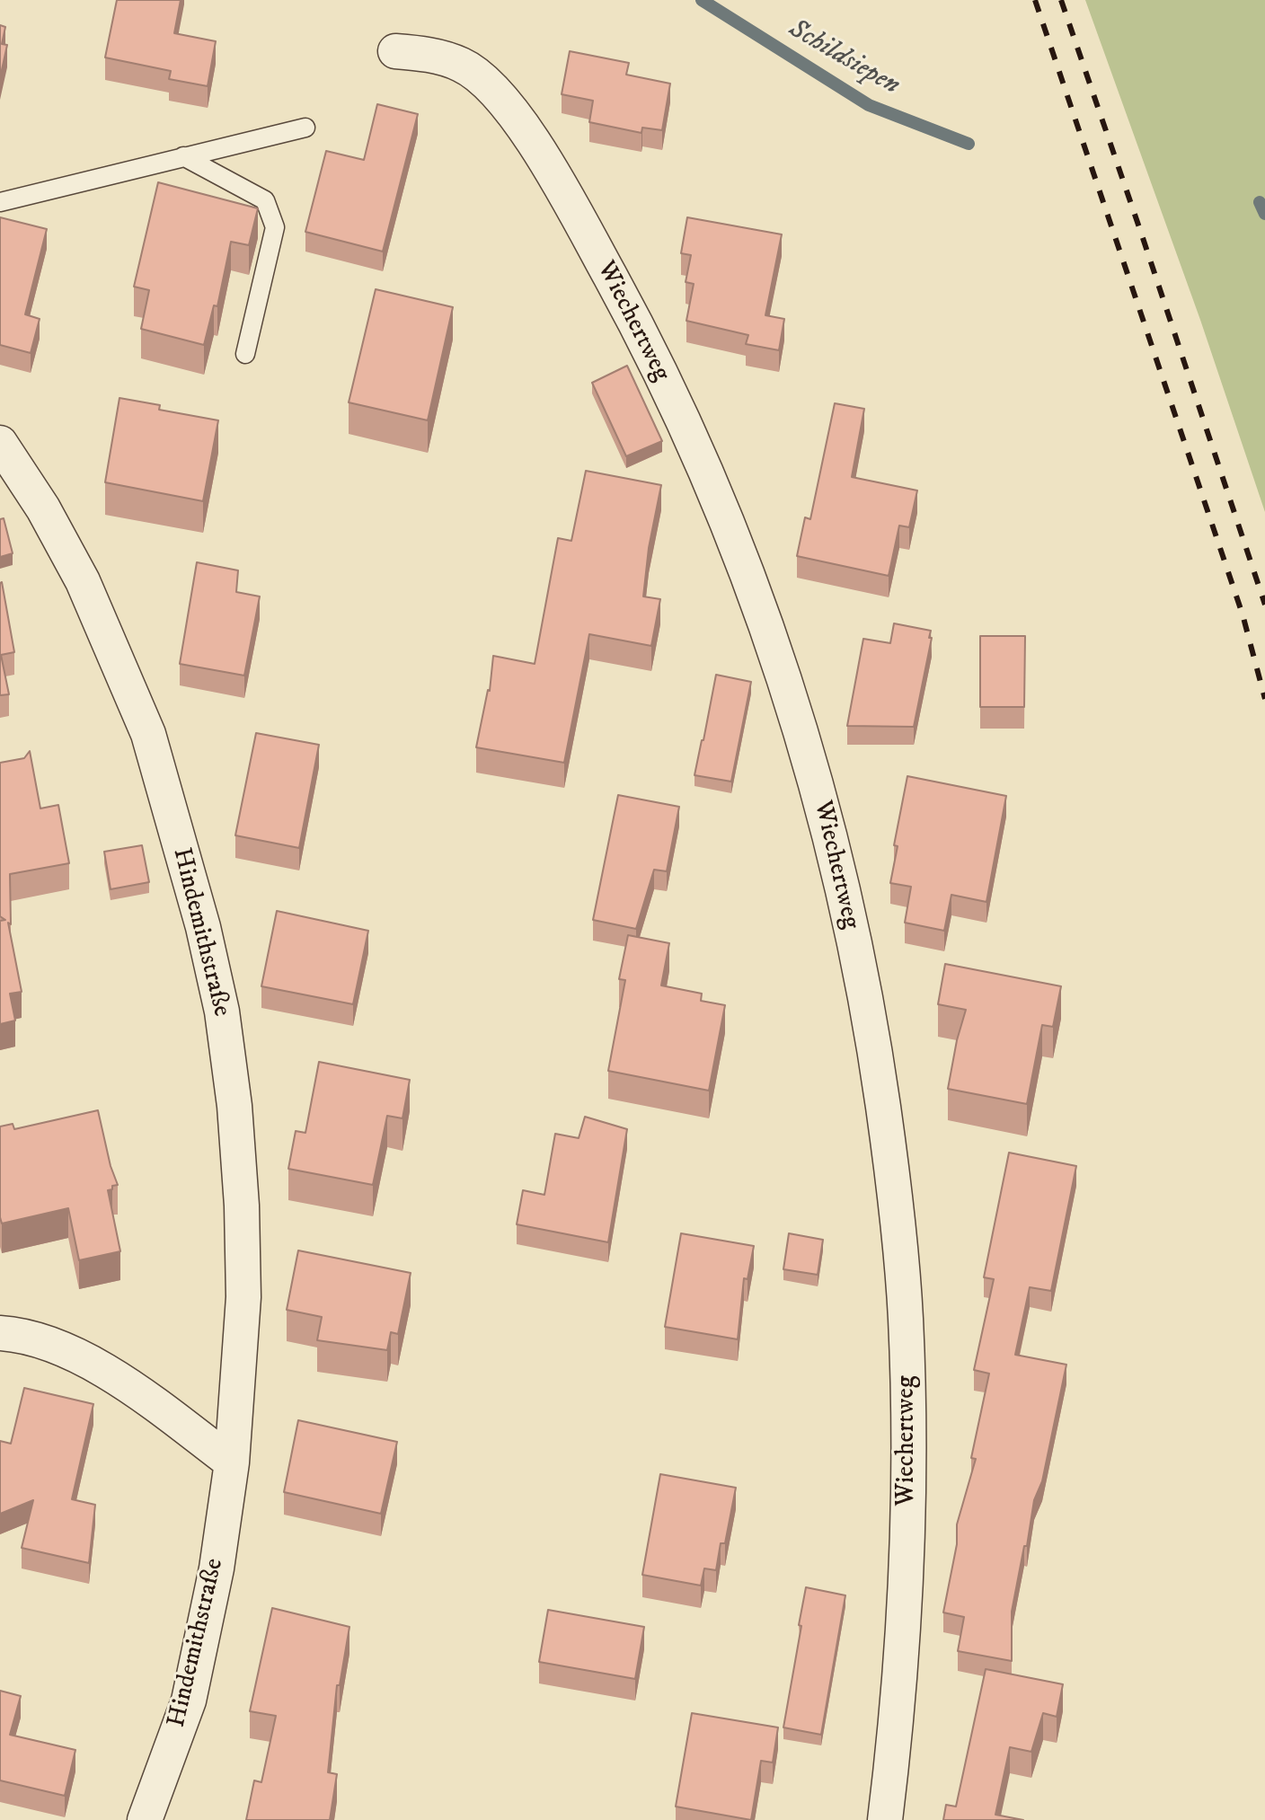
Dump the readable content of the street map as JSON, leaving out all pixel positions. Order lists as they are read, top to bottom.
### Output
{
  "streets": {
    "street": ["Wiechertweg", "Hindemithstraße"]
  },
  "water": ["Schildsiepen"]
}
